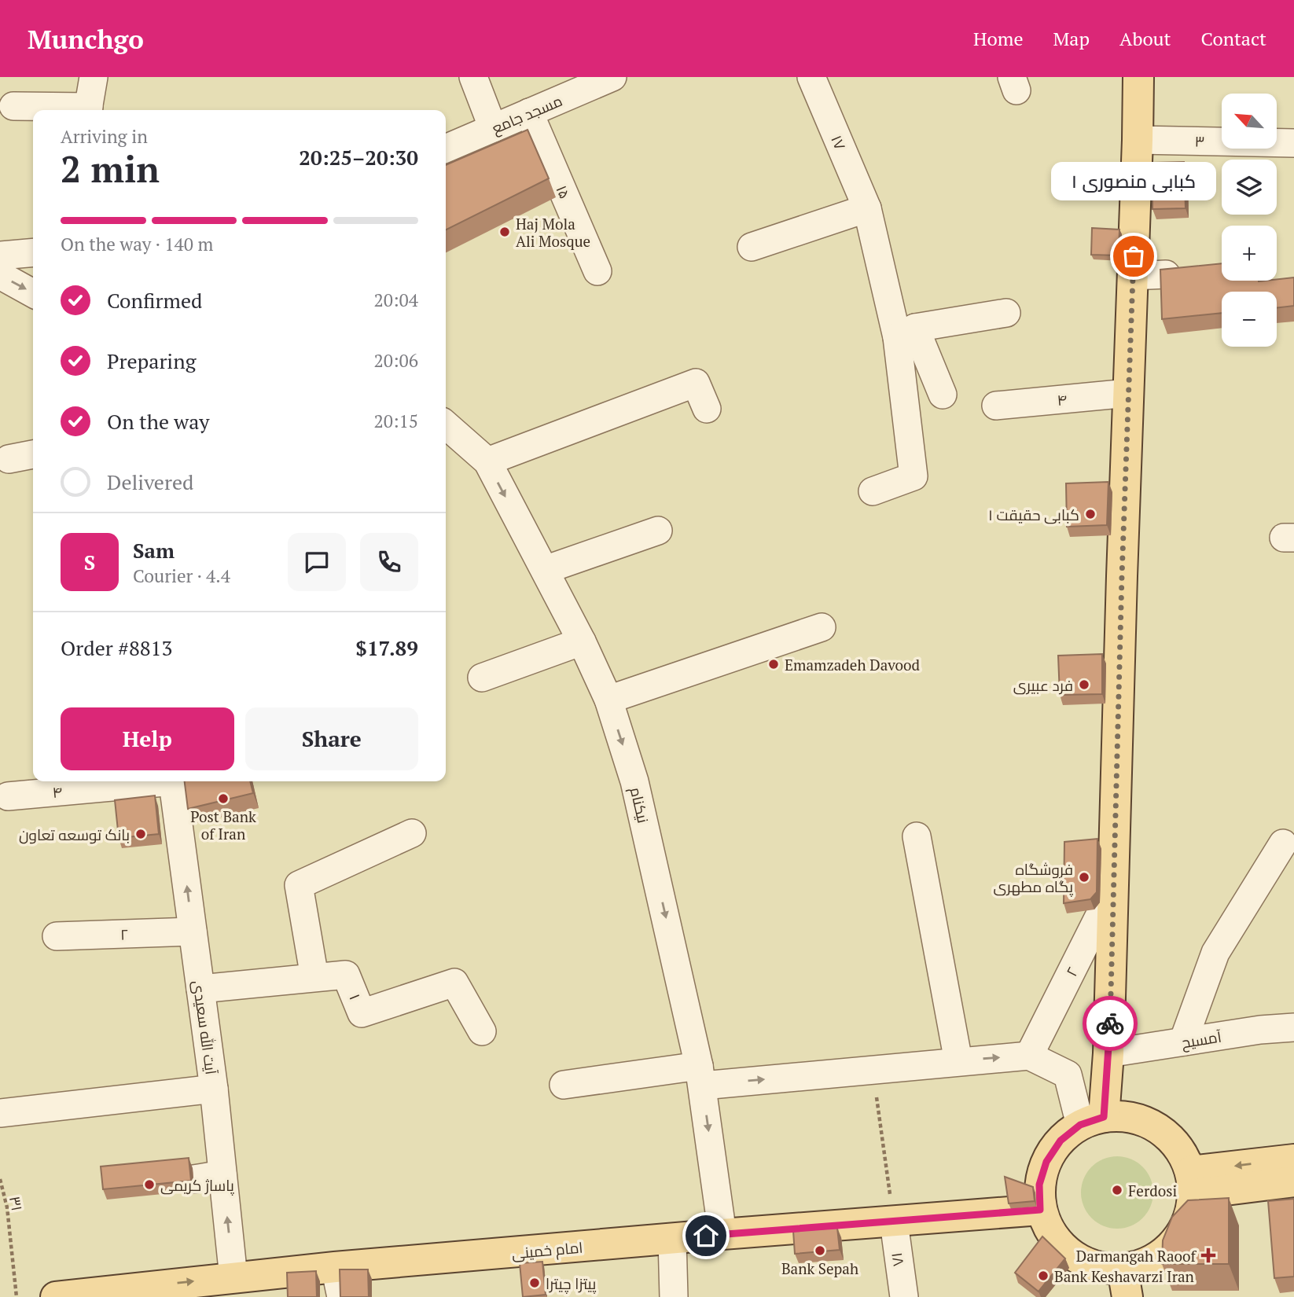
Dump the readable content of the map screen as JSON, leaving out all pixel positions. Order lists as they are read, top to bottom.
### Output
{
  "streets": {
    "main road": ["امام خمینی"],
    "street": [
      "مسجد جامع",
      "۳",
      "۱۷",
      "۱۵",
      "۴",
      "نیکنام",
      "۲",
      "۱",
      "آیت الله سعیدی",
      "آمسیح",
      "۱۸"
    ],
    "path": ["۳۱"]
  },
  "crossings": [
    ["مسجد جامع", "۱۵"],
    ["۴", "آیت الله سعیدی"],
    ["نیکنام", "امام خمینی"],
    ["۲", "آیت الله سعیدی"],
    ["۱", "آیت الله سعیدی"],
    ["آیت الله سعیدی", "امام خمینی"],
    ["امام خمینی", "۱۸"]
  ],
  "one_way": ["نیکنام", "آیت الله سعیدی"],
  "places": {
    "other": [
      "Haj Mola Ali Mosque",
      "کبابی منصوری ۱",
      "کبابی حقیقت ۱",
      "Emamzadeh Davood",
      "فرد عبیری",
      "Post Bank of Iran",
      "بانک توسعه تعاون",
      "فروشگاه پگاه مطهری",
      "پاساژ کریمی",
      "Ferdosi",
      "Bank Sepah",
      "Bank Keshavarzi Iran",
      "پیتزا چیترا"
    ],
    "health": ["Darmangah Raoof"]
  },
  "north": "top left",
  "page": {
    "header": "Munchgo",
    "nav": [
      "Home",
      "Map",
      "About",
      "Contact"
    ],
    "map_buttons": ["+", "−"],
    "heading": ["2 min", "Arriving in", "20:25–20:30"],
    "panel": [
      "Sam",
      "Courier · 4.4",
      "Order #8813",
      "$17.89"
    ],
    "bubble": "کبابی منصوری ۱",
    "bar": "On the way · 140 m",
    "list": [
      ["Confirmed", "20:04"],
      ["Preparing", "20:06"],
      ["On the way", "20:15"],
      "Delivered"
    ],
    "round": "S",
    "buttons": ["Help", "Share"]
  }
}
